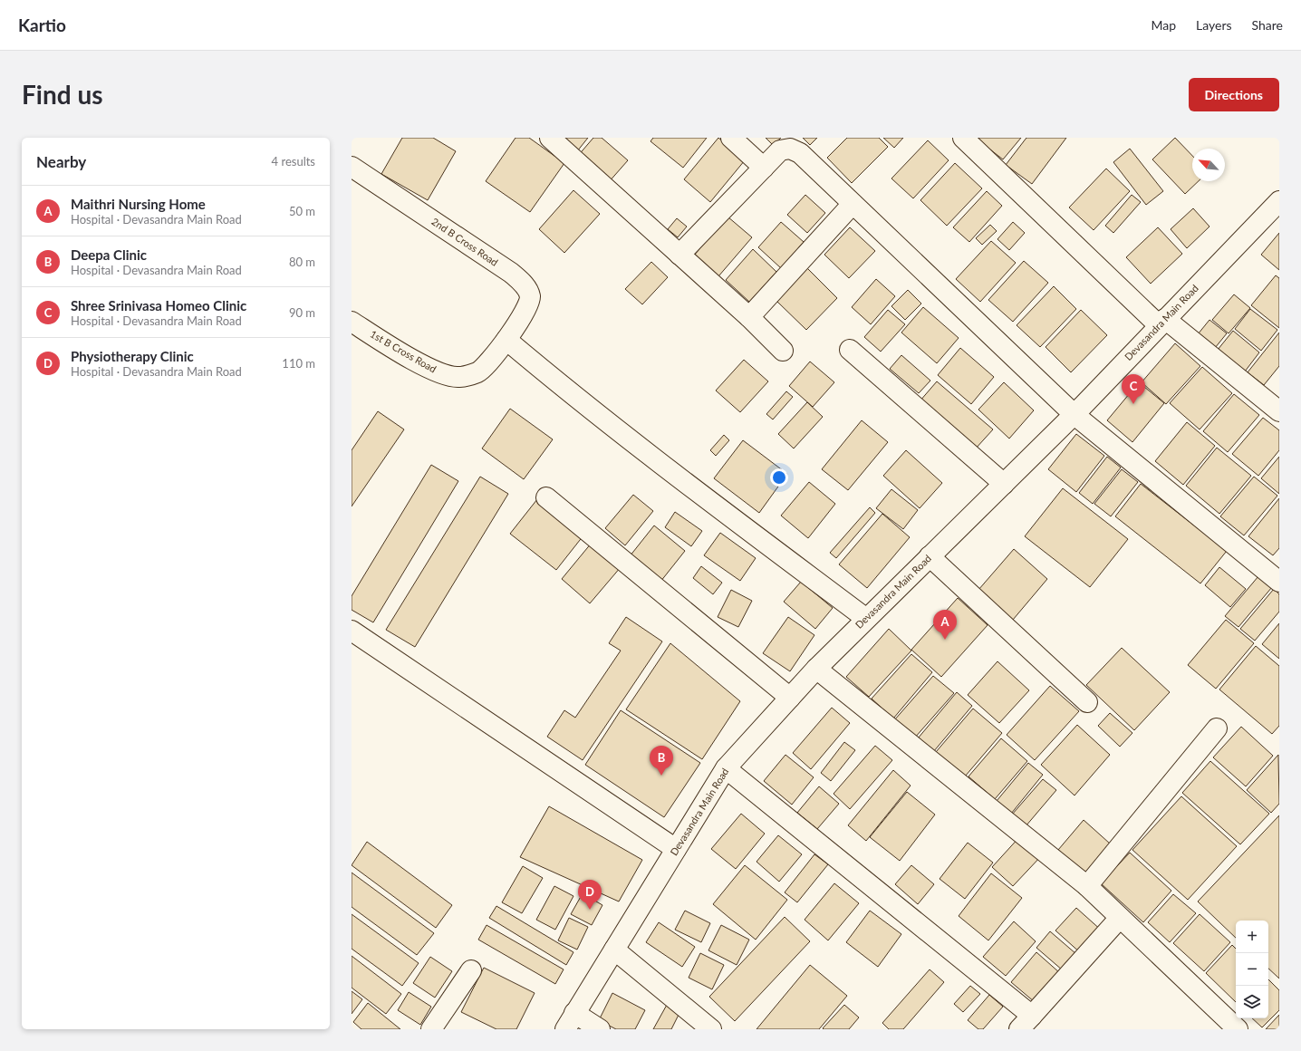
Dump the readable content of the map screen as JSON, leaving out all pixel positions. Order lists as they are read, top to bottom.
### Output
{
  "streets": {
    "street": ["2nd B Cross Road", "Devasandra Main Road", "1st B Cross Road"]
  },
  "crossings": [
    ["2nd B Cross Road", "1st B Cross Road"]
  ],
  "north": "top left",
  "page": {
    "header": "Kartio",
    "nav": ["Map", "Layers", "Share"],
    "buttons": "Directions",
    "title": "Find us",
    "heading": ["Nearby", "4 results"],
    "list": [
      {
        "mark": "A",
        "name": "Maithri Nursing Home",
        "note": "Hospital · Devasandra Main Road",
        "value": "50 m"
      },
      {
        "mark": "B",
        "name": "Deepa Clinic",
        "note": "Hospital · Devasandra Main Road",
        "value": "80 m"
      },
      {
        "mark": "C",
        "name": "Shree Srinivasa Homeo Clinic",
        "note": "Hospital · Devasandra Main Road",
        "value": "90 m"
      },
      {
        "mark": "D",
        "name": "Physiotherapy Clinic",
        "note": "Hospital · Devasandra Main Road",
        "value": "110 m"
      }
    ],
    "pins": [
      "C",
      "A",
      "B",
      "D"
    ],
    "map_buttons": ["+", "−"]
  }
}
